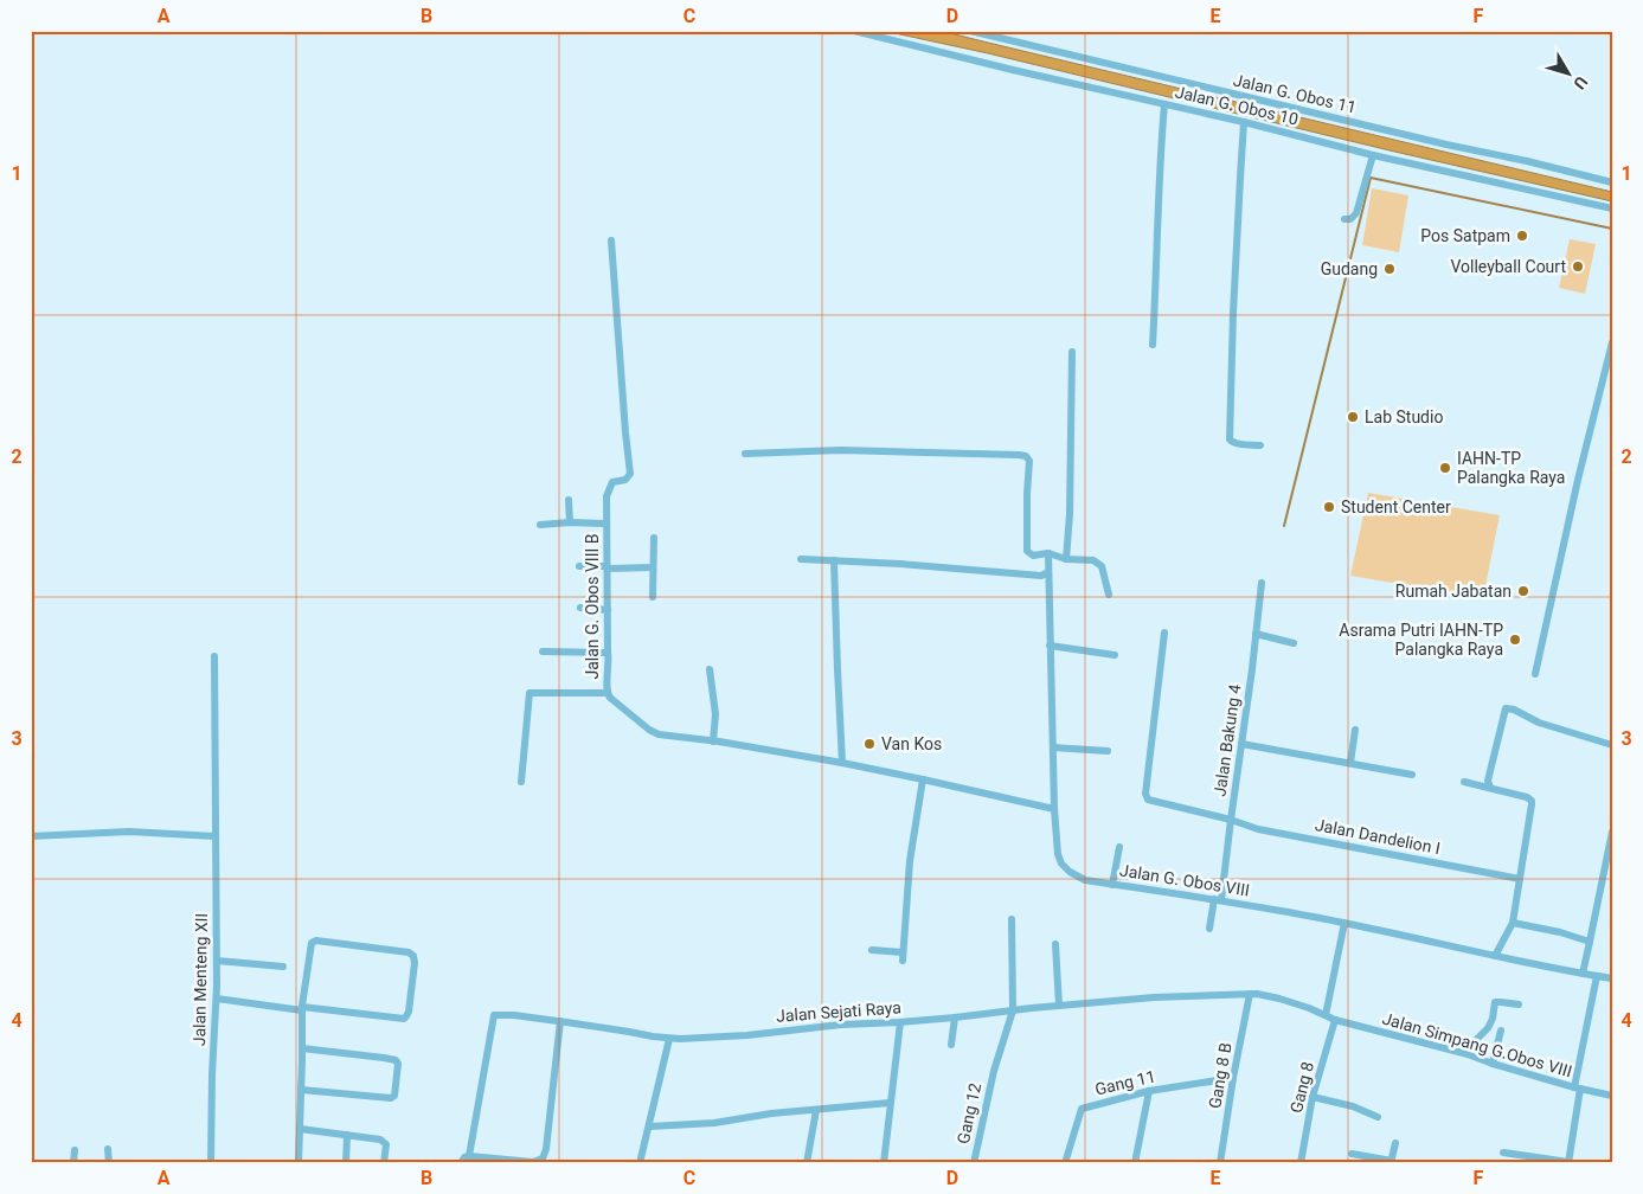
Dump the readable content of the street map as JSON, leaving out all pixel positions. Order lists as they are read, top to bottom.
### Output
{
  "streets": {
    "street": [
      "Jalan G. Obos 11",
      "Jalan G. Obos 10",
      "Jalan G. Obos VIII B",
      "Jalan Bakung 4",
      "Jalan Dandelion I",
      "Jalan G. Obos VIII",
      "Jalan Menteng XII",
      "Jalan Sejati Raya",
      "Jalan Simpang G.Obos VIII",
      "Gang 8 B",
      "Gang 11",
      "Gang 8",
      "Gang 12"
    ]
  },
  "crossings": [
    ["Jalan G. Obos VIII B", "Jalan G. Obos VIII"],
    ["Jalan Bakung 4", "Jalan Dandelion I"],
    ["Jalan Bakung 4", "Jalan G. Obos VIII"],
    ["Jalan Sejati Raya", "Jalan Simpang G.Obos VIII"],
    ["Jalan Sejati Raya", "Gang 8 B"],
    ["Jalan Sejati Raya", "Gang 12"],
    ["Jalan Simpang G.Obos VIII", "Gang 8"],
    ["Gang 8 B", "Gang 11"]
  ],
  "places": [
    "Pos Satpam",
    "Volleyball Court",
    "Gudang",
    "Lab Studio",
    "IAHN-TP Palangka Raya",
    "Student Center",
    "Rumah Jabatan",
    "Asrama Putri IAHN-TP Palangka Raya",
    "Van Kos"
  ],
  "north": "bottom right",
  "grid": {
    "columns": [
      "A",
      "B",
      "C",
      "D",
      "E",
      "F"
    ],
    "rows": [
      "1",
      "2",
      "3",
      "4"
    ]
  }
}
